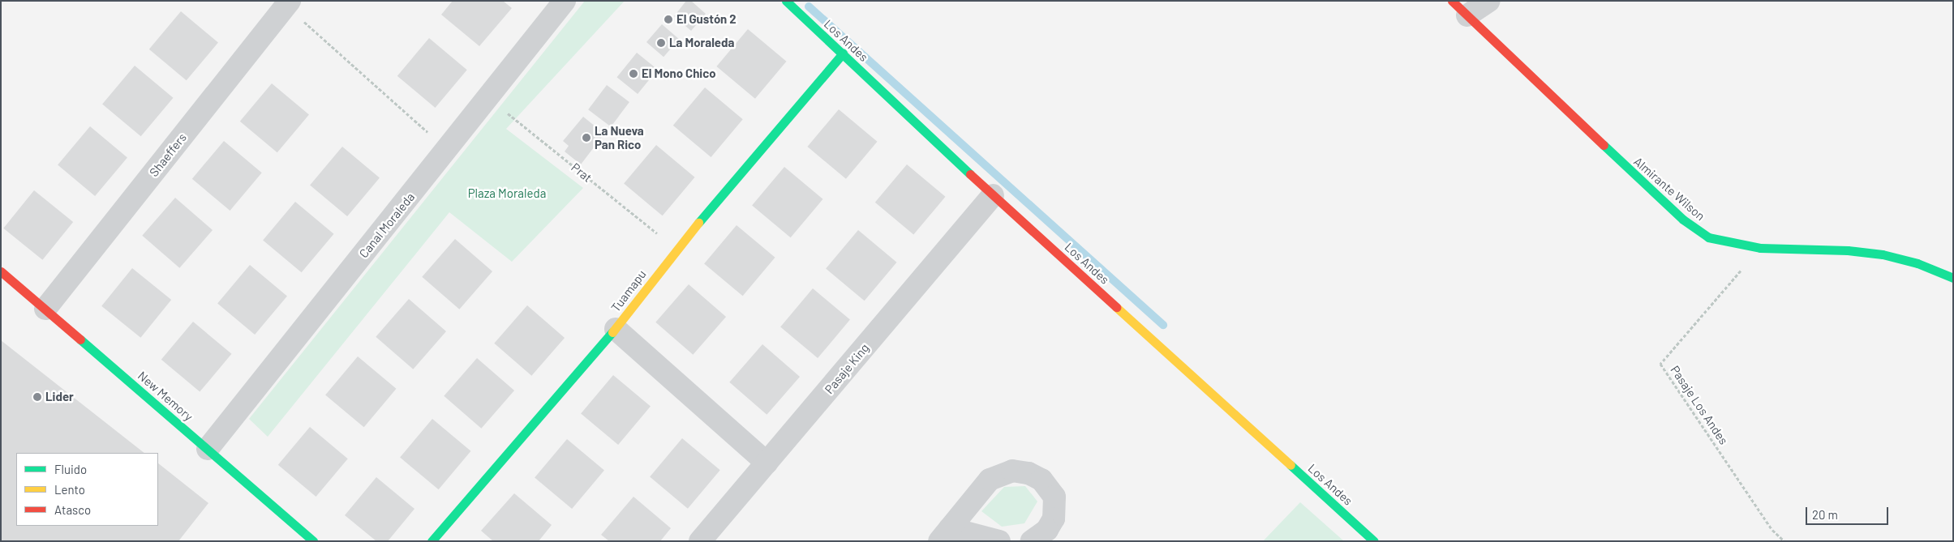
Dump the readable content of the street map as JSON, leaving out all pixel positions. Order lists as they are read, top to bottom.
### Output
{
  "streets": {
    "street": [
      "Los Andes",
      "Shaeffers",
      "Almirante Wilson",
      "Canal Moraleda",
      "Tuamapu",
      "Pasaje King",
      "New Memory"
    ],
    "path": ["Prat", "Pasaje Los Andes"]
  },
  "crossings": [
    ["Los Andes", "Tuamapu"],
    ["Los Andes", "Pasaje King"],
    ["Shaeffers", "New Memory"],
    ["Prat", "Canal Moraleda"],
    ["Prat", "Tuamapu"],
    ["Almirante Wilson", "Pasaje Los Andes"],
    ["Canal Moraleda", "New Memory"]
  ],
  "parks": ["Plaza Moraleda"],
  "places": [
    "El Gustón 2",
    "La Moraleda",
    "El Mono Chico",
    "La Nueva Pan Rico",
    "Lider"
  ],
  "legend": ["Fluido", "Lento", "Atasco"],
  "scale_bar": "20 m"
}
